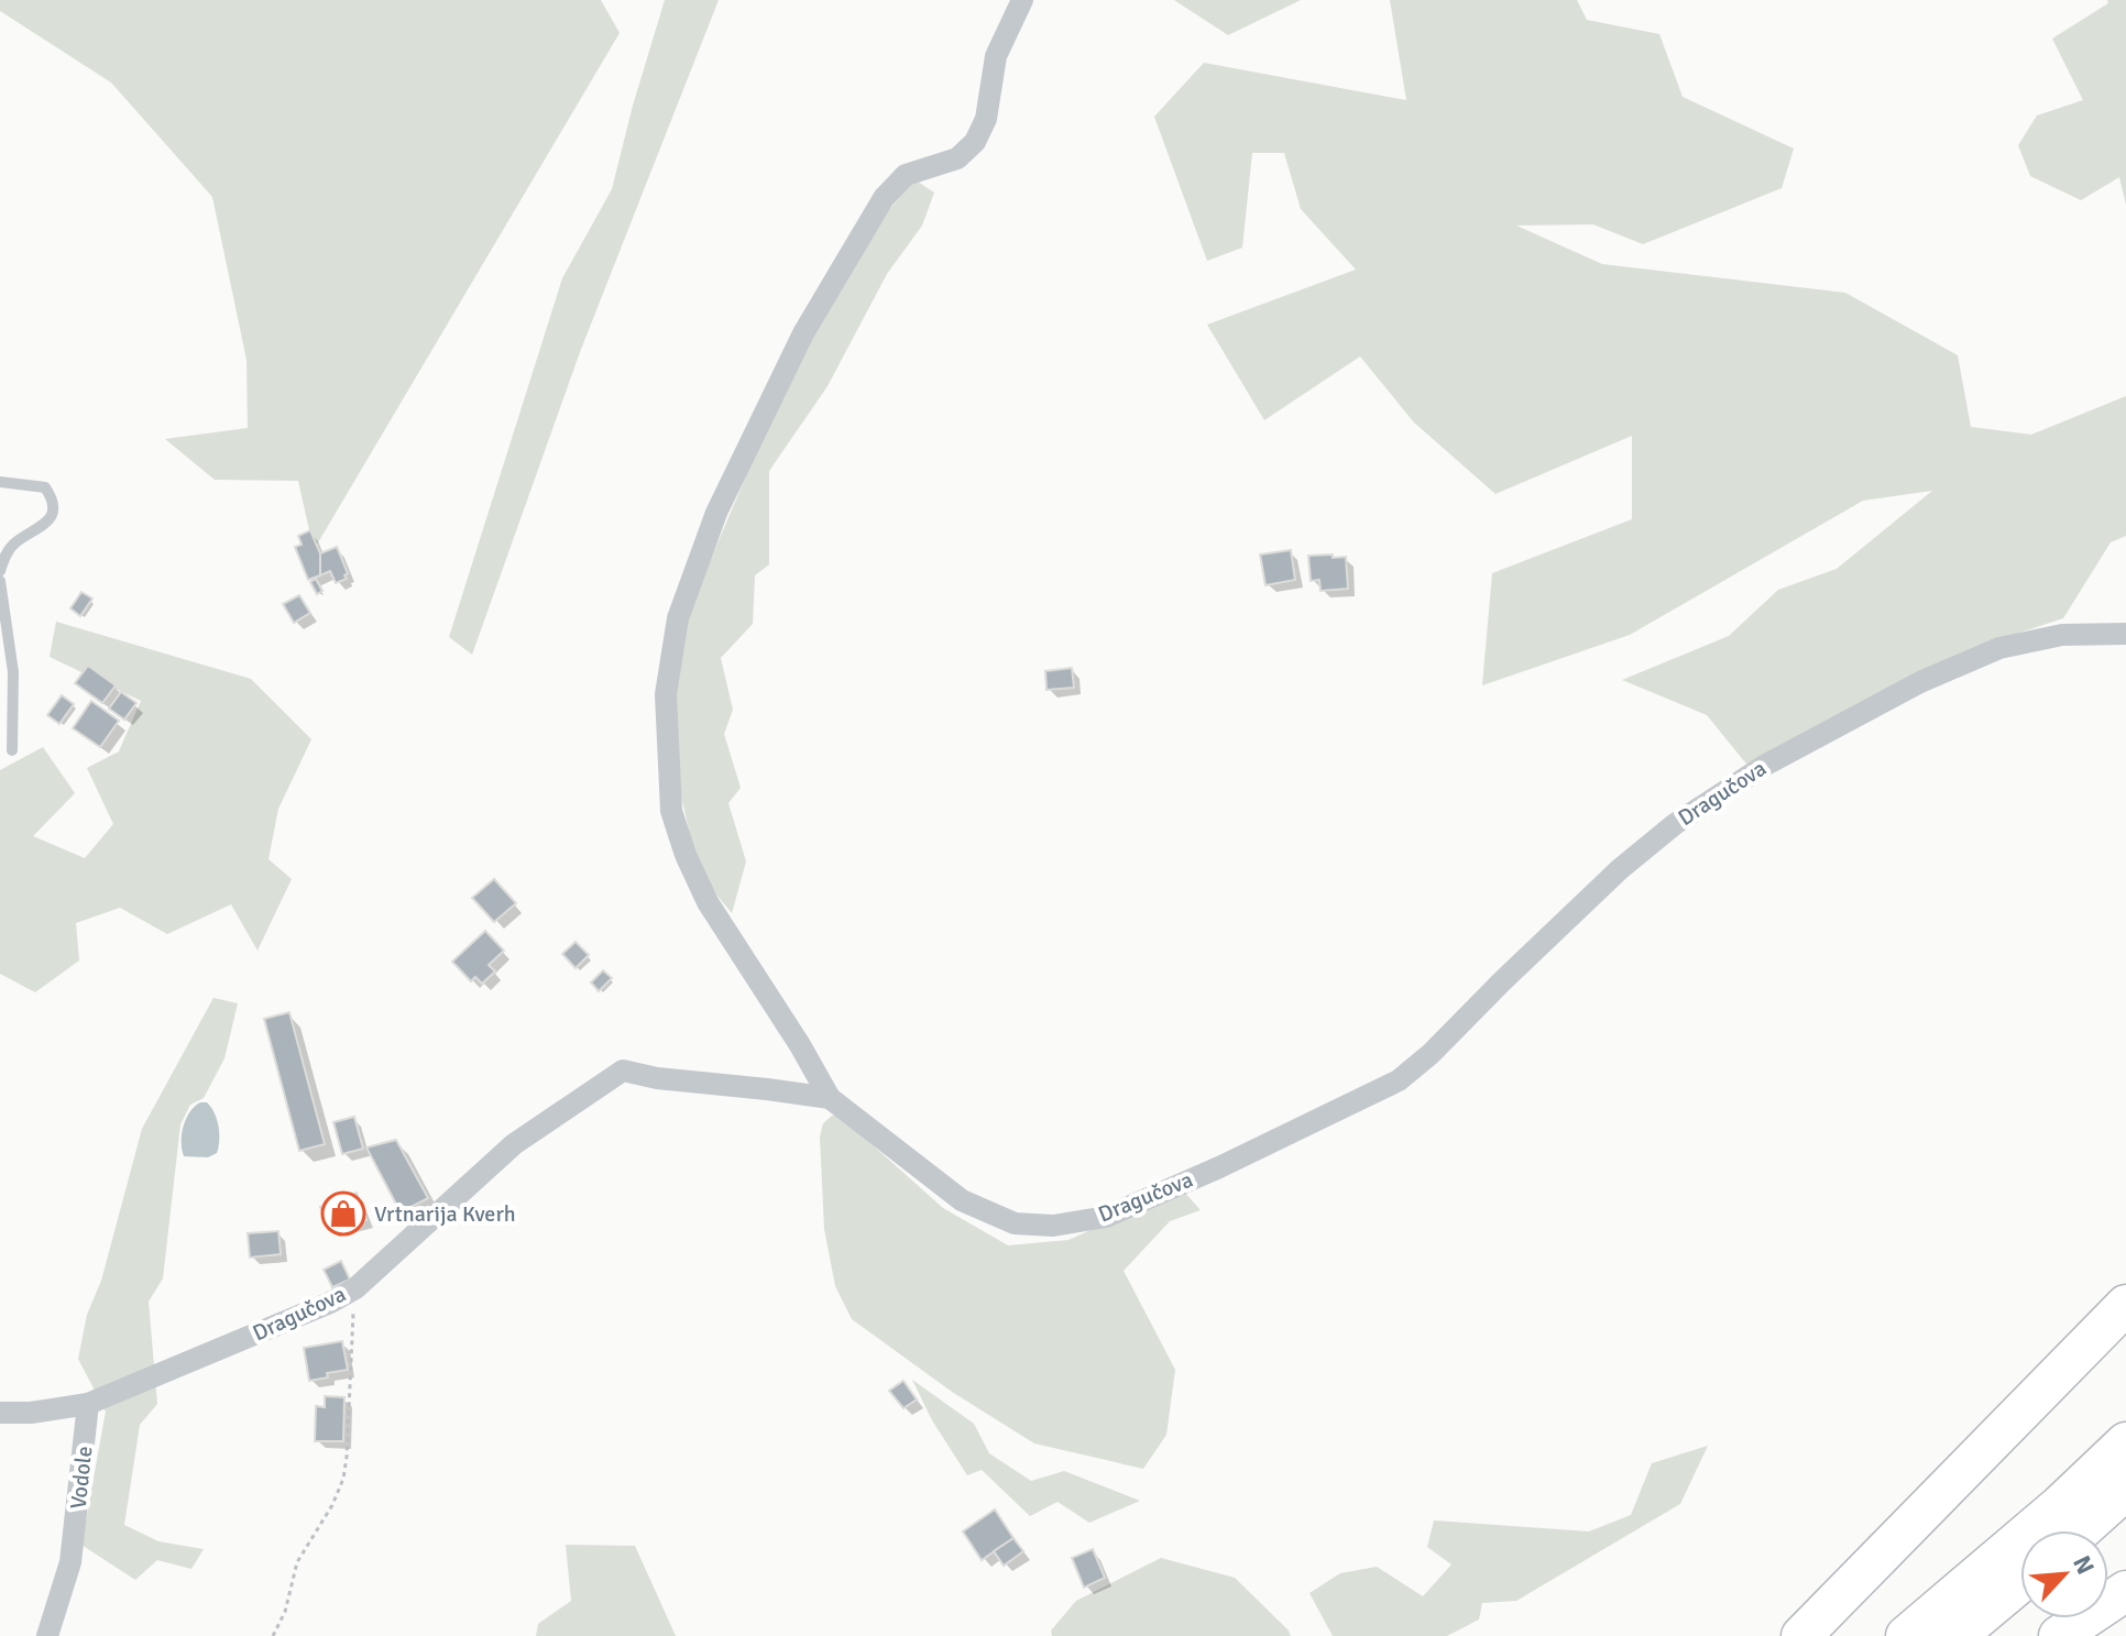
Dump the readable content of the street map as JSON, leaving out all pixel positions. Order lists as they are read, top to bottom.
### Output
{
  "streets": {
    "street": ["Dragučova", "Vodole"]
  },
  "crossings": [
    ["Dragučova", "Vodole"]
  ],
  "places": {
    "shop": ["Vrtnarija Kverh"]
  },
  "north": "top right"
}
